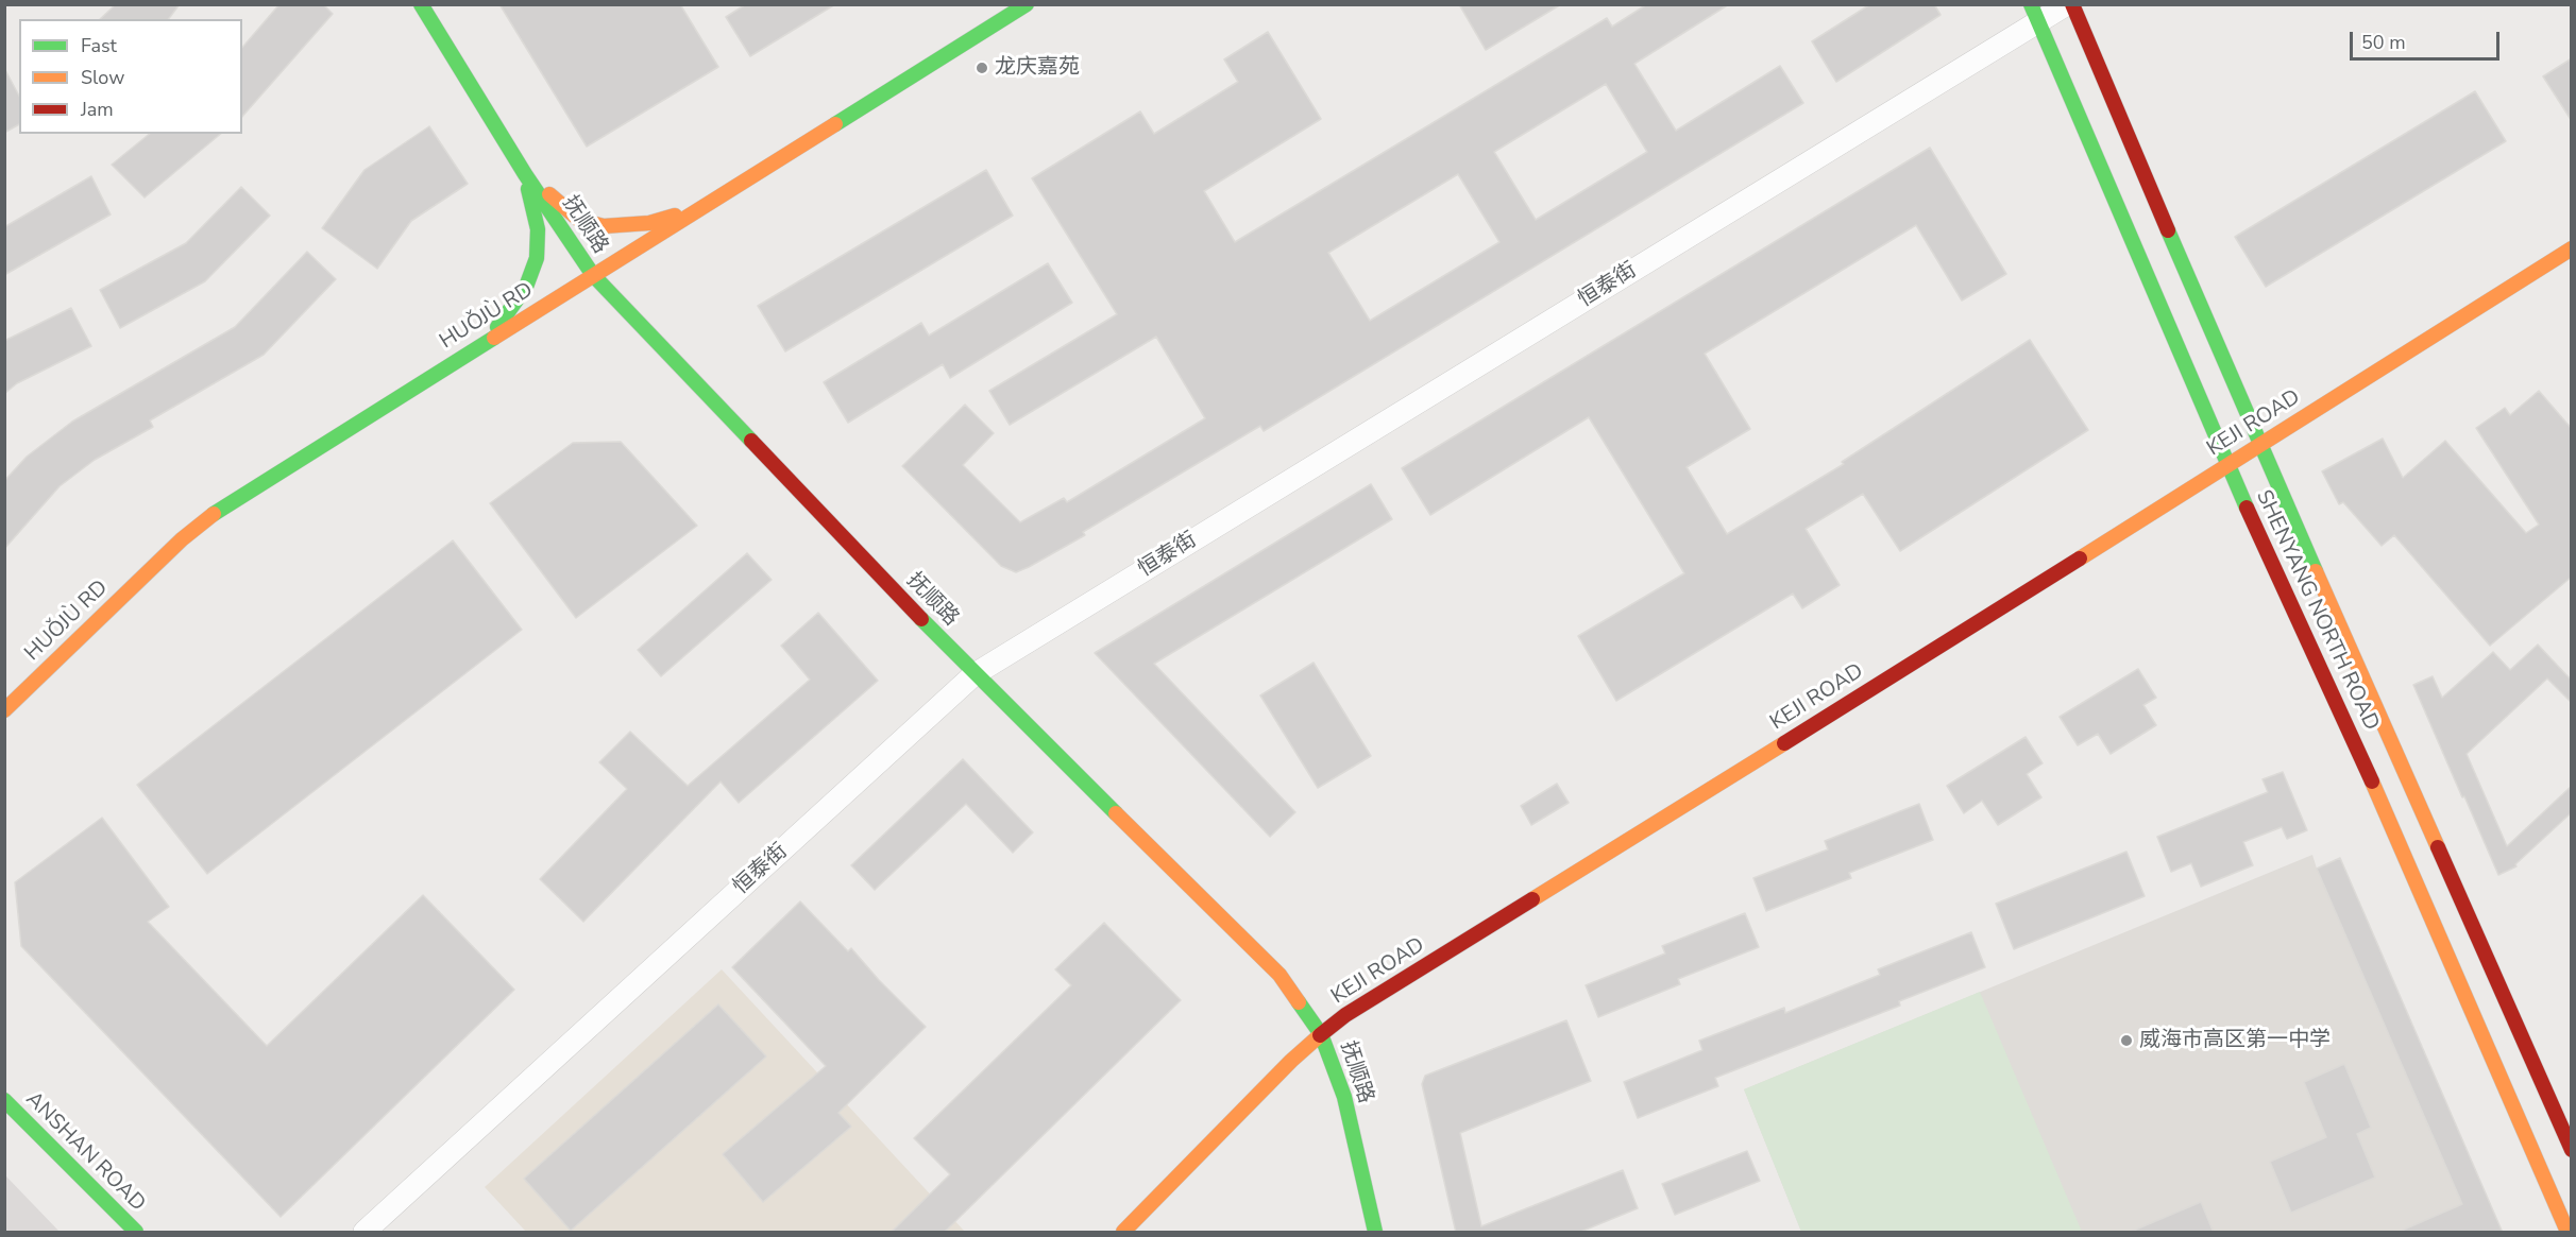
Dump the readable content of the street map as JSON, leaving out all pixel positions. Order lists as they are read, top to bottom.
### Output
{
  "streets": {
    "main road": [
      "抚顺路",
      "HUǑJÙ RD",
      "KEJI ROAD",
      "SHENYANG NORTH ROAD",
      "ANSHAN ROAD"
    ],
    "street": ["恒泰街"]
  },
  "crossings": [
    ["抚顺路", "恒泰街"],
    ["抚顺路", "HUǑJÙ RD"],
    ["抚顺路", "KEJI ROAD"],
    ["恒泰街", "SHENYANG NORTH ROAD"],
    ["KEJI ROAD", "SHENYANG NORTH ROAD"]
  ],
  "places": ["龙庆嘉苑", "威海市高区第一中学"],
  "legend": ["Fast", "Slow", "Jam"],
  "scale_bar": "50 m"
}
